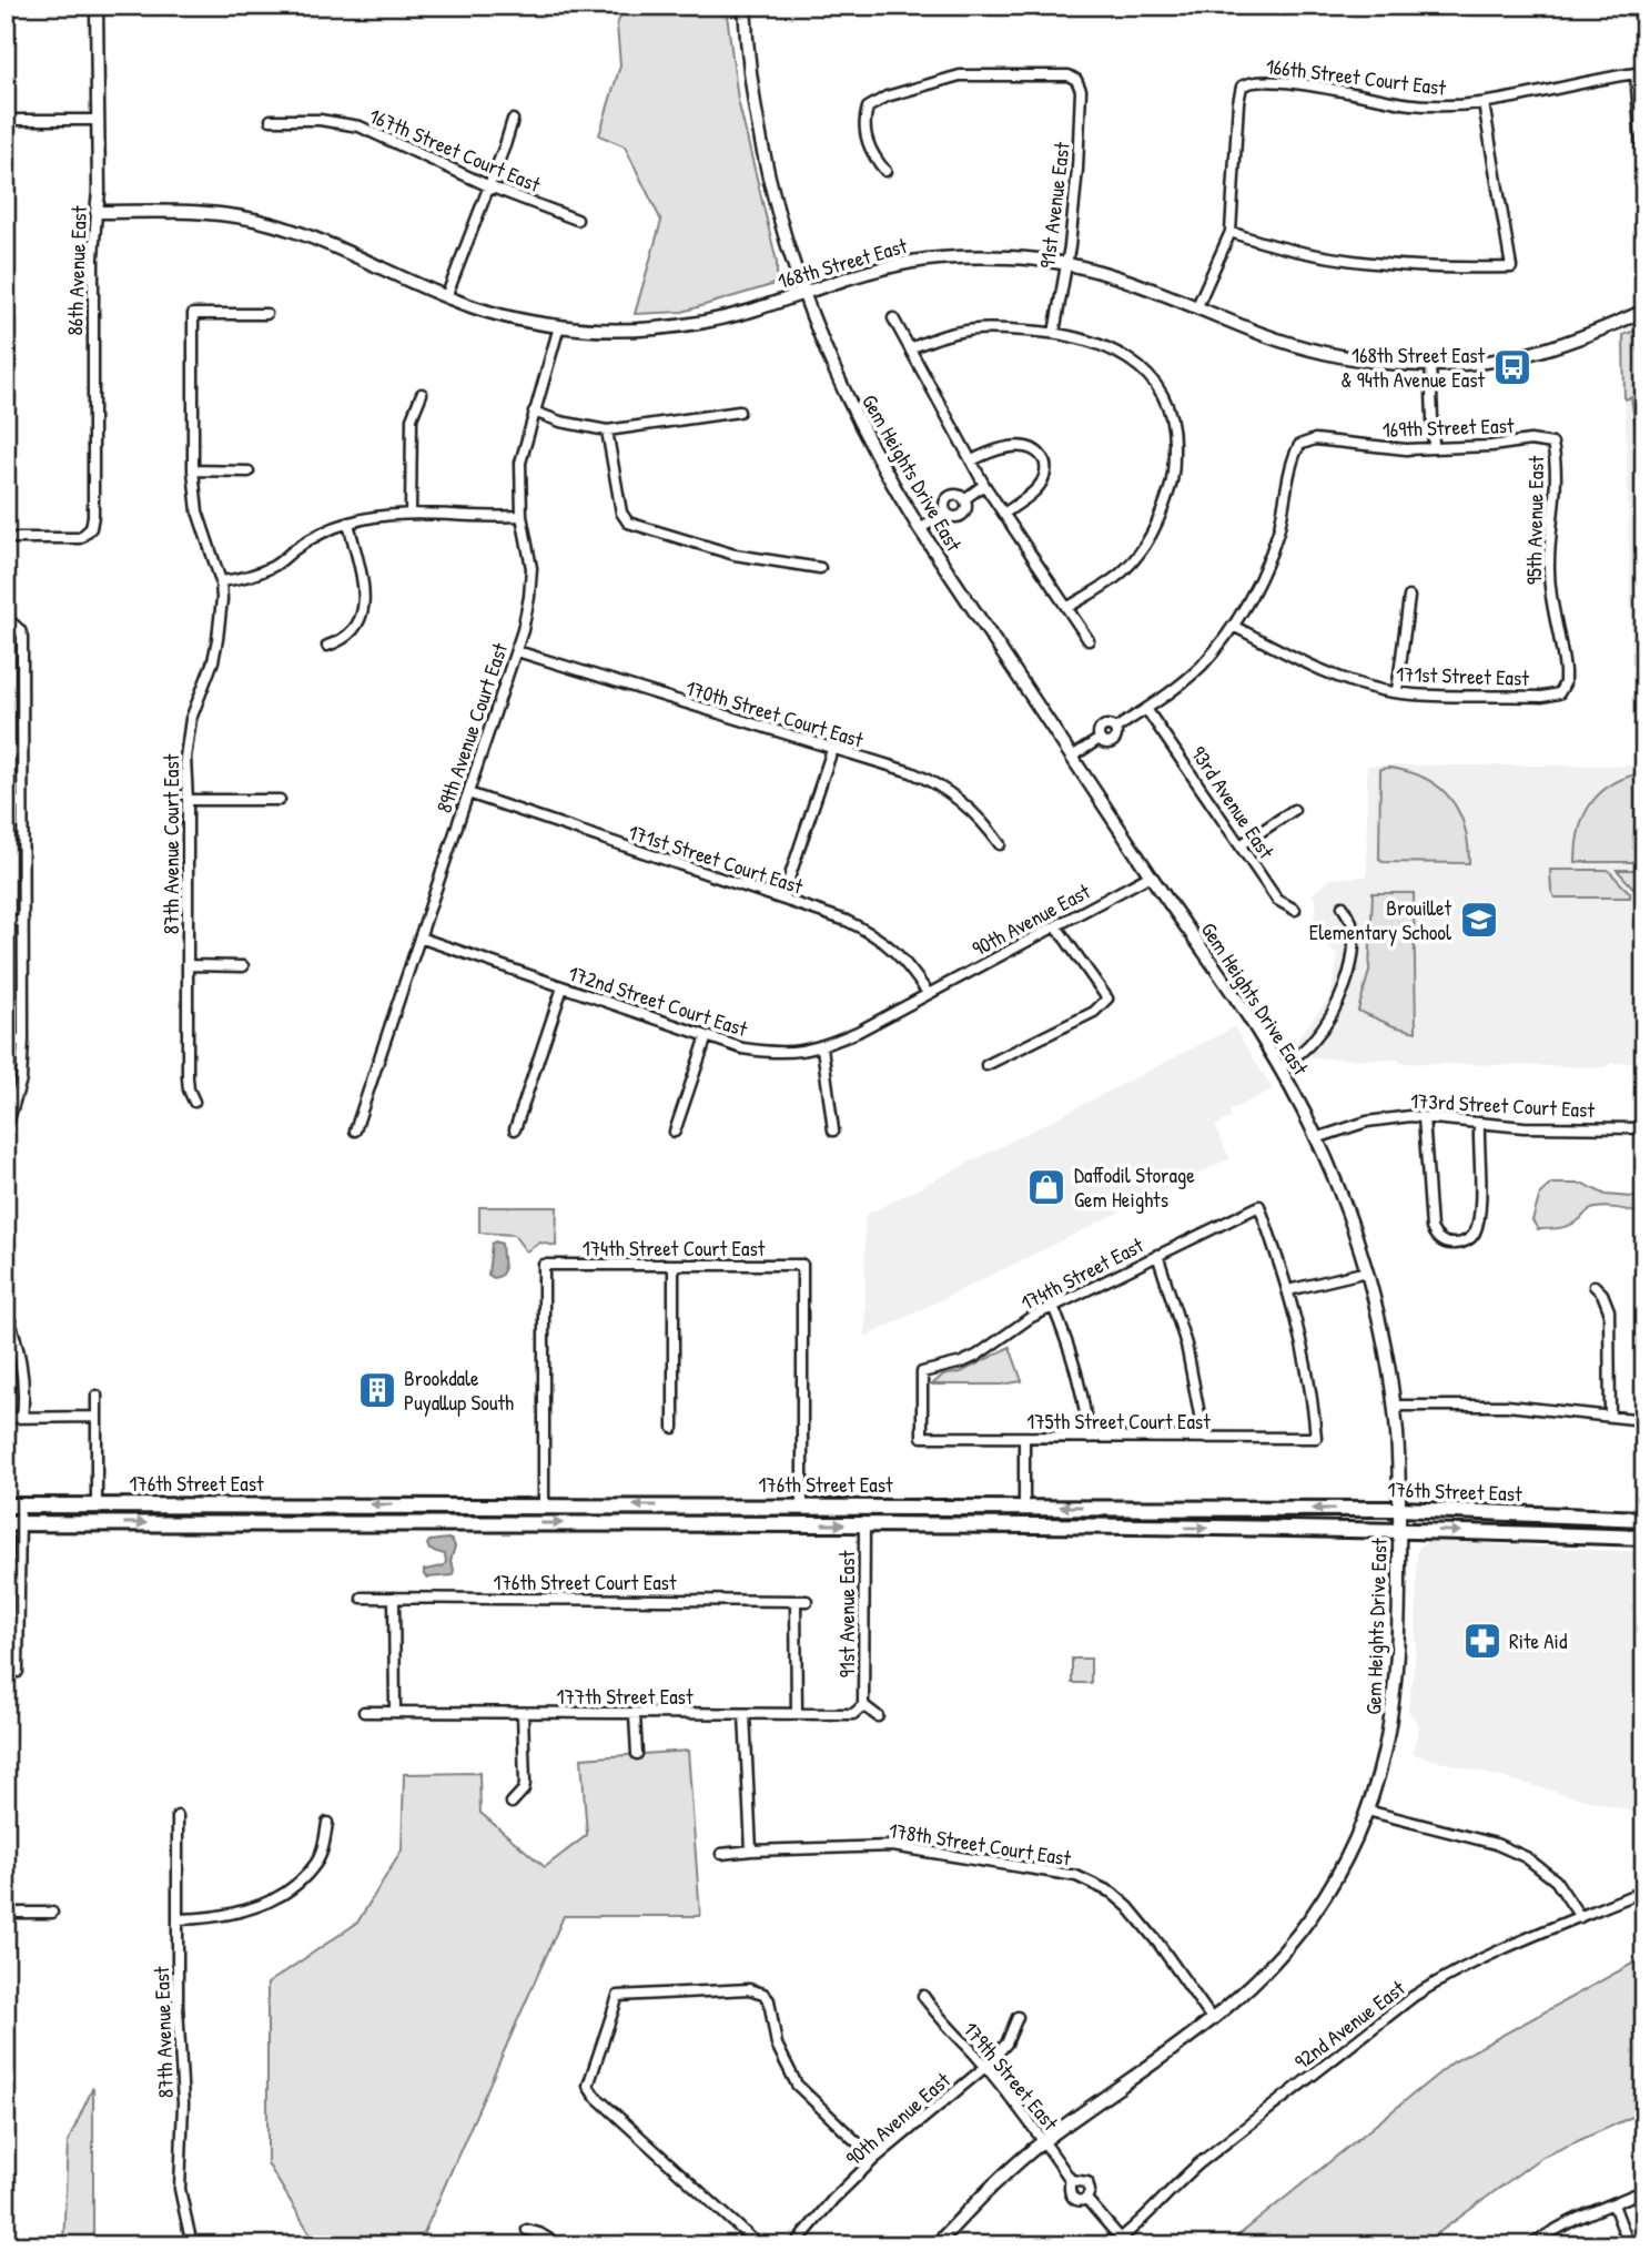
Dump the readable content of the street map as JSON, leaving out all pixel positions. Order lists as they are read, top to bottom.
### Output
{
  "streets": {
    "main road": ["176th Street East"],
    "street": [
      "166th Street Court East",
      "167th Street Court East",
      "91st Avenue East",
      "168th Street East",
      "86th Avenue East",
      "169th Street East",
      "Gem Heights Drive East",
      "95th Avenue East",
      "171st Street East",
      "170th Street Court East",
      "89th Avenue Court East",
      "93rd Avenue East",
      "87th Avenue Court East",
      "171st Street Court East",
      "90th Avenue East",
      "172nd Street Court East",
      "173rd Street Court East",
      "174th Street Court East",
      "174th Street East",
      "175th Street Court East",
      "176th Street Court East",
      "177th Street East",
      "178th Street Court East",
      "92nd Avenue East",
      "87th Avenue East",
      "179th Street East"
    ]
  },
  "crossings": [
    ["91st Avenue East", "168th Street East"],
    ["91st Avenue East", "176th Street East"],
    ["91st Avenue East", "177th Street East"],
    ["168th Street East", "86th Avenue East"],
    ["168th Street East", "Gem Heights Drive East"],
    ["168th Street East", "89th Avenue Court East"],
    ["169th Street East", "95th Avenue East"],
    ["169th Street East", "171st Street East"],
    ["Gem Heights Drive East", "90th Avenue East"],
    ["Gem Heights Drive East", "173rd Street Court East"],
    ["Gem Heights Drive East", "176th Street East"],
    ["Gem Heights Drive East", "178th Street Court East"],
    ["Gem Heights Drive East", "179th Street East"],
    ["95th Avenue East", "171st Street East"],
    ["170th Street Court East", "89th Avenue Court East"],
    ["89th Avenue Court East", "171st Street Court East"],
    ["89th Avenue Court East", "172nd Street Court East"],
    ["171st Street Court East", "90th Avenue East"],
    ["171st Street Court East", "172nd Street Court East"],
    ["90th Avenue East", "172nd Street Court East"],
    ["90th Avenue East", "179th Street East"],
    ["174th Street Court East", "176th Street East"],
    ["174th Street East", "175th Street Court East"],
    ["92nd Avenue East", "179th Street East"]
  ],
  "places": {
    "bus stop": ["168th Street East & 94th Avenue East"],
    "school or university": ["Brouillet Elementary School"],
    "shop": ["Daffodil Storage Gem Heights"],
    "building": ["Brookdale Puyallup South"],
    "pharmacy": ["Rite Aid"]
  }
}
